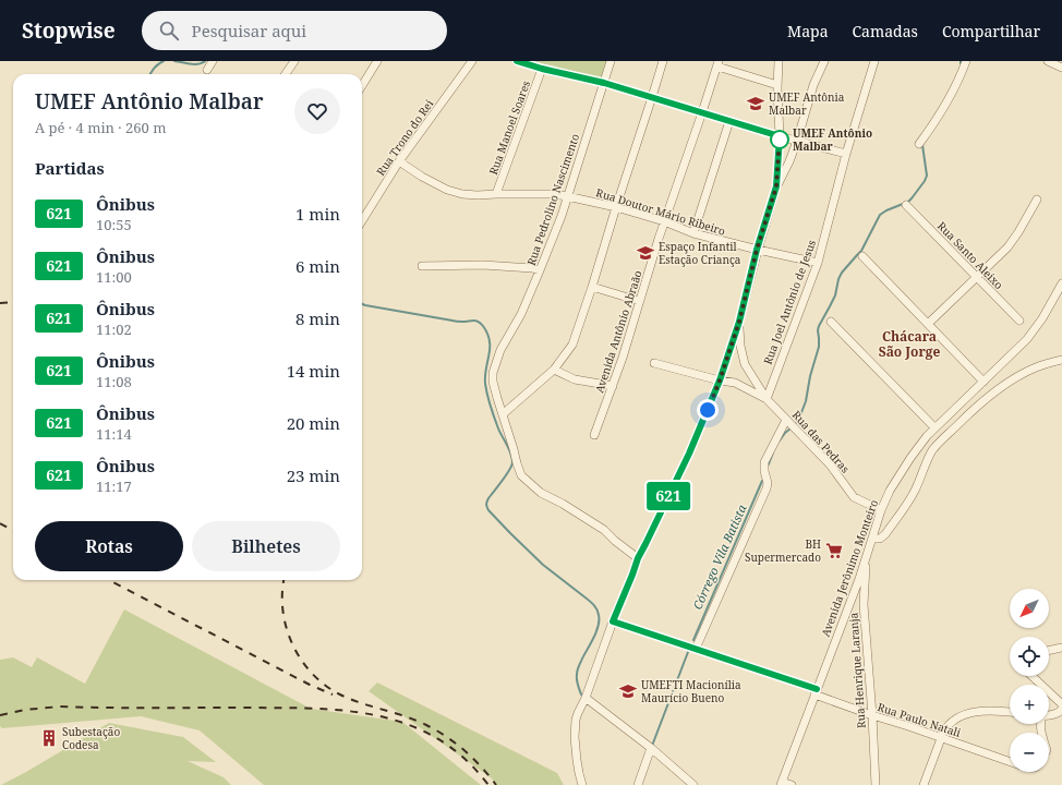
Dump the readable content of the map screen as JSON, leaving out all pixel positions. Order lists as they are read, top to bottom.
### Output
{
  "streets": {
    "street": [
      "Rua Manoel Soares",
      "Rua Trono do Rei",
      "Rua Pedrolino Nascimento",
      "Rua Doutor Mário Ribeiro",
      "Rua Santo Aleixo",
      "Rua Joel Antônio de Jesus",
      "Avenida Antônio Abraão",
      "Rua das Pedras",
      "Avenida Jerônimo Monteiro",
      "Rua Henrique Laranja",
      "Rua Paulo Natali"
    ]
  },
  "crossings": [
    ["Rua Manoel Soares", "Rua Doutor Mário Ribeiro"],
    ["Rua Trono do Rei", "Rua Doutor Mário Ribeiro"],
    ["Rua Pedrolino Nascimento", "Rua Doutor Mário Ribeiro"],
    ["Rua Doutor Mário Ribeiro", "Rua Joel Antônio de Jesus"],
    ["Rua Doutor Mário Ribeiro", "Avenida Antônio Abraão"],
    ["Rua Joel Antônio de Jesus", "Rua das Pedras"],
    ["Rua das Pedras", "Avenida Jerônimo Monteiro"],
    ["Avenida Jerônimo Monteiro", "Rua Henrique Laranja"],
    ["Avenida Jerônimo Monteiro", "Rua Paulo Natali"],
    ["Rua Henrique Laranja", "Rua Paulo Natali"]
  ],
  "districts": ["Chácara São Jorge"],
  "water": ["Córrego Vila Batista"],
  "places": {
    "school or university": ["UMEF Antônia Malbar", "Espaço Infantil Estação Criança", "UMEFTI Macionília Maurício Bueno"],
    "other": ["UMEF Antônio Malbar"],
    "supermarket": ["BH Supermercado"],
    "building": ["Subestação Codesa"]
  },
  "lines": ["bus line 621"],
  "north": "bottom left",
  "page": {
    "header": "Stopwise",
    "search": "Pesquisar aqui",
    "nav": ["Mapa", "Camadas", "Compartilhar"],
    "on_map": "621",
    "heading": [
      ["UMEF Antônio Malbar", "A pé · 4 min · 260 m"],
      "Partidas"
    ],
    "list": [
      {
        "mark": "621",
        "name": "Ônibus",
        "note": "10:55",
        "value": "1 min"
      },
      {
        "mark": "621",
        "name": "Ônibus",
        "note": "11:00",
        "value": "6 min"
      },
      {
        "mark": "621",
        "name": "Ônibus",
        "note": "11:02",
        "value": "8 min"
      },
      {
        "mark": "621",
        "name": "Ônibus",
        "note": "11:08",
        "value": "14 min"
      },
      {
        "mark": "621",
        "name": "Ônibus",
        "note": "11:14",
        "value": "20 min"
      },
      {
        "mark": "621",
        "name": "Ônibus",
        "note": "11:17",
        "value": "23 min"
      }
    ],
    "buttons": ["Rotas", "Bilhetes"],
    "map_buttons": ["+", "−"]
  }
}
